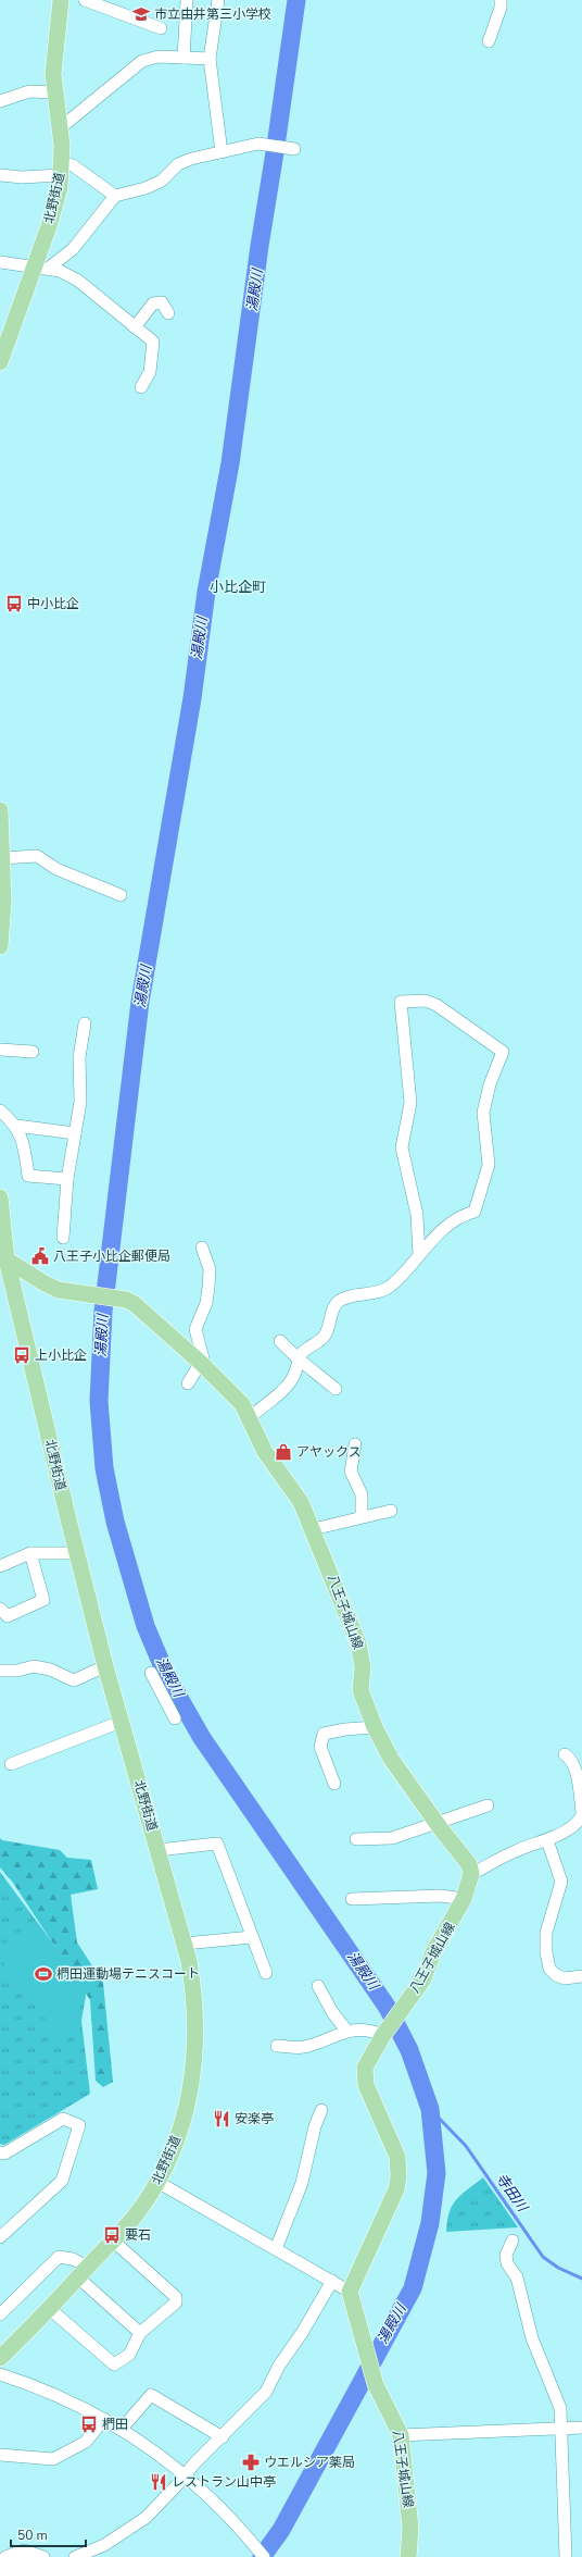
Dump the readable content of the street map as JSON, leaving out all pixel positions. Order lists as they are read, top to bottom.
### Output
{
  "streets": {
    "main road": ["北野街道", "八王子城山線"]
  },
  "crossings": [
    ["北野街道", "八王子城山線"]
  ],
  "districts": ["小比企町"],
  "water": ["湯殿川", "寺田川"],
  "places": {
    "school or university": ["市立由井第三小学校"],
    "bus stop": [
      "中小比企",
      "上小比企",
      "要石",
      "椚田"
    ],
    "public building": ["八王子小比企郵便局"],
    "shop": ["アヤックス"],
    "sports": ["椚田運動場テニスコート"],
    "restaurant": ["安楽亭", "レストラン山中亭"],
    "pharmacy": ["ウエルシア薬局"]
  },
  "scale_bar": "50 m"
}
